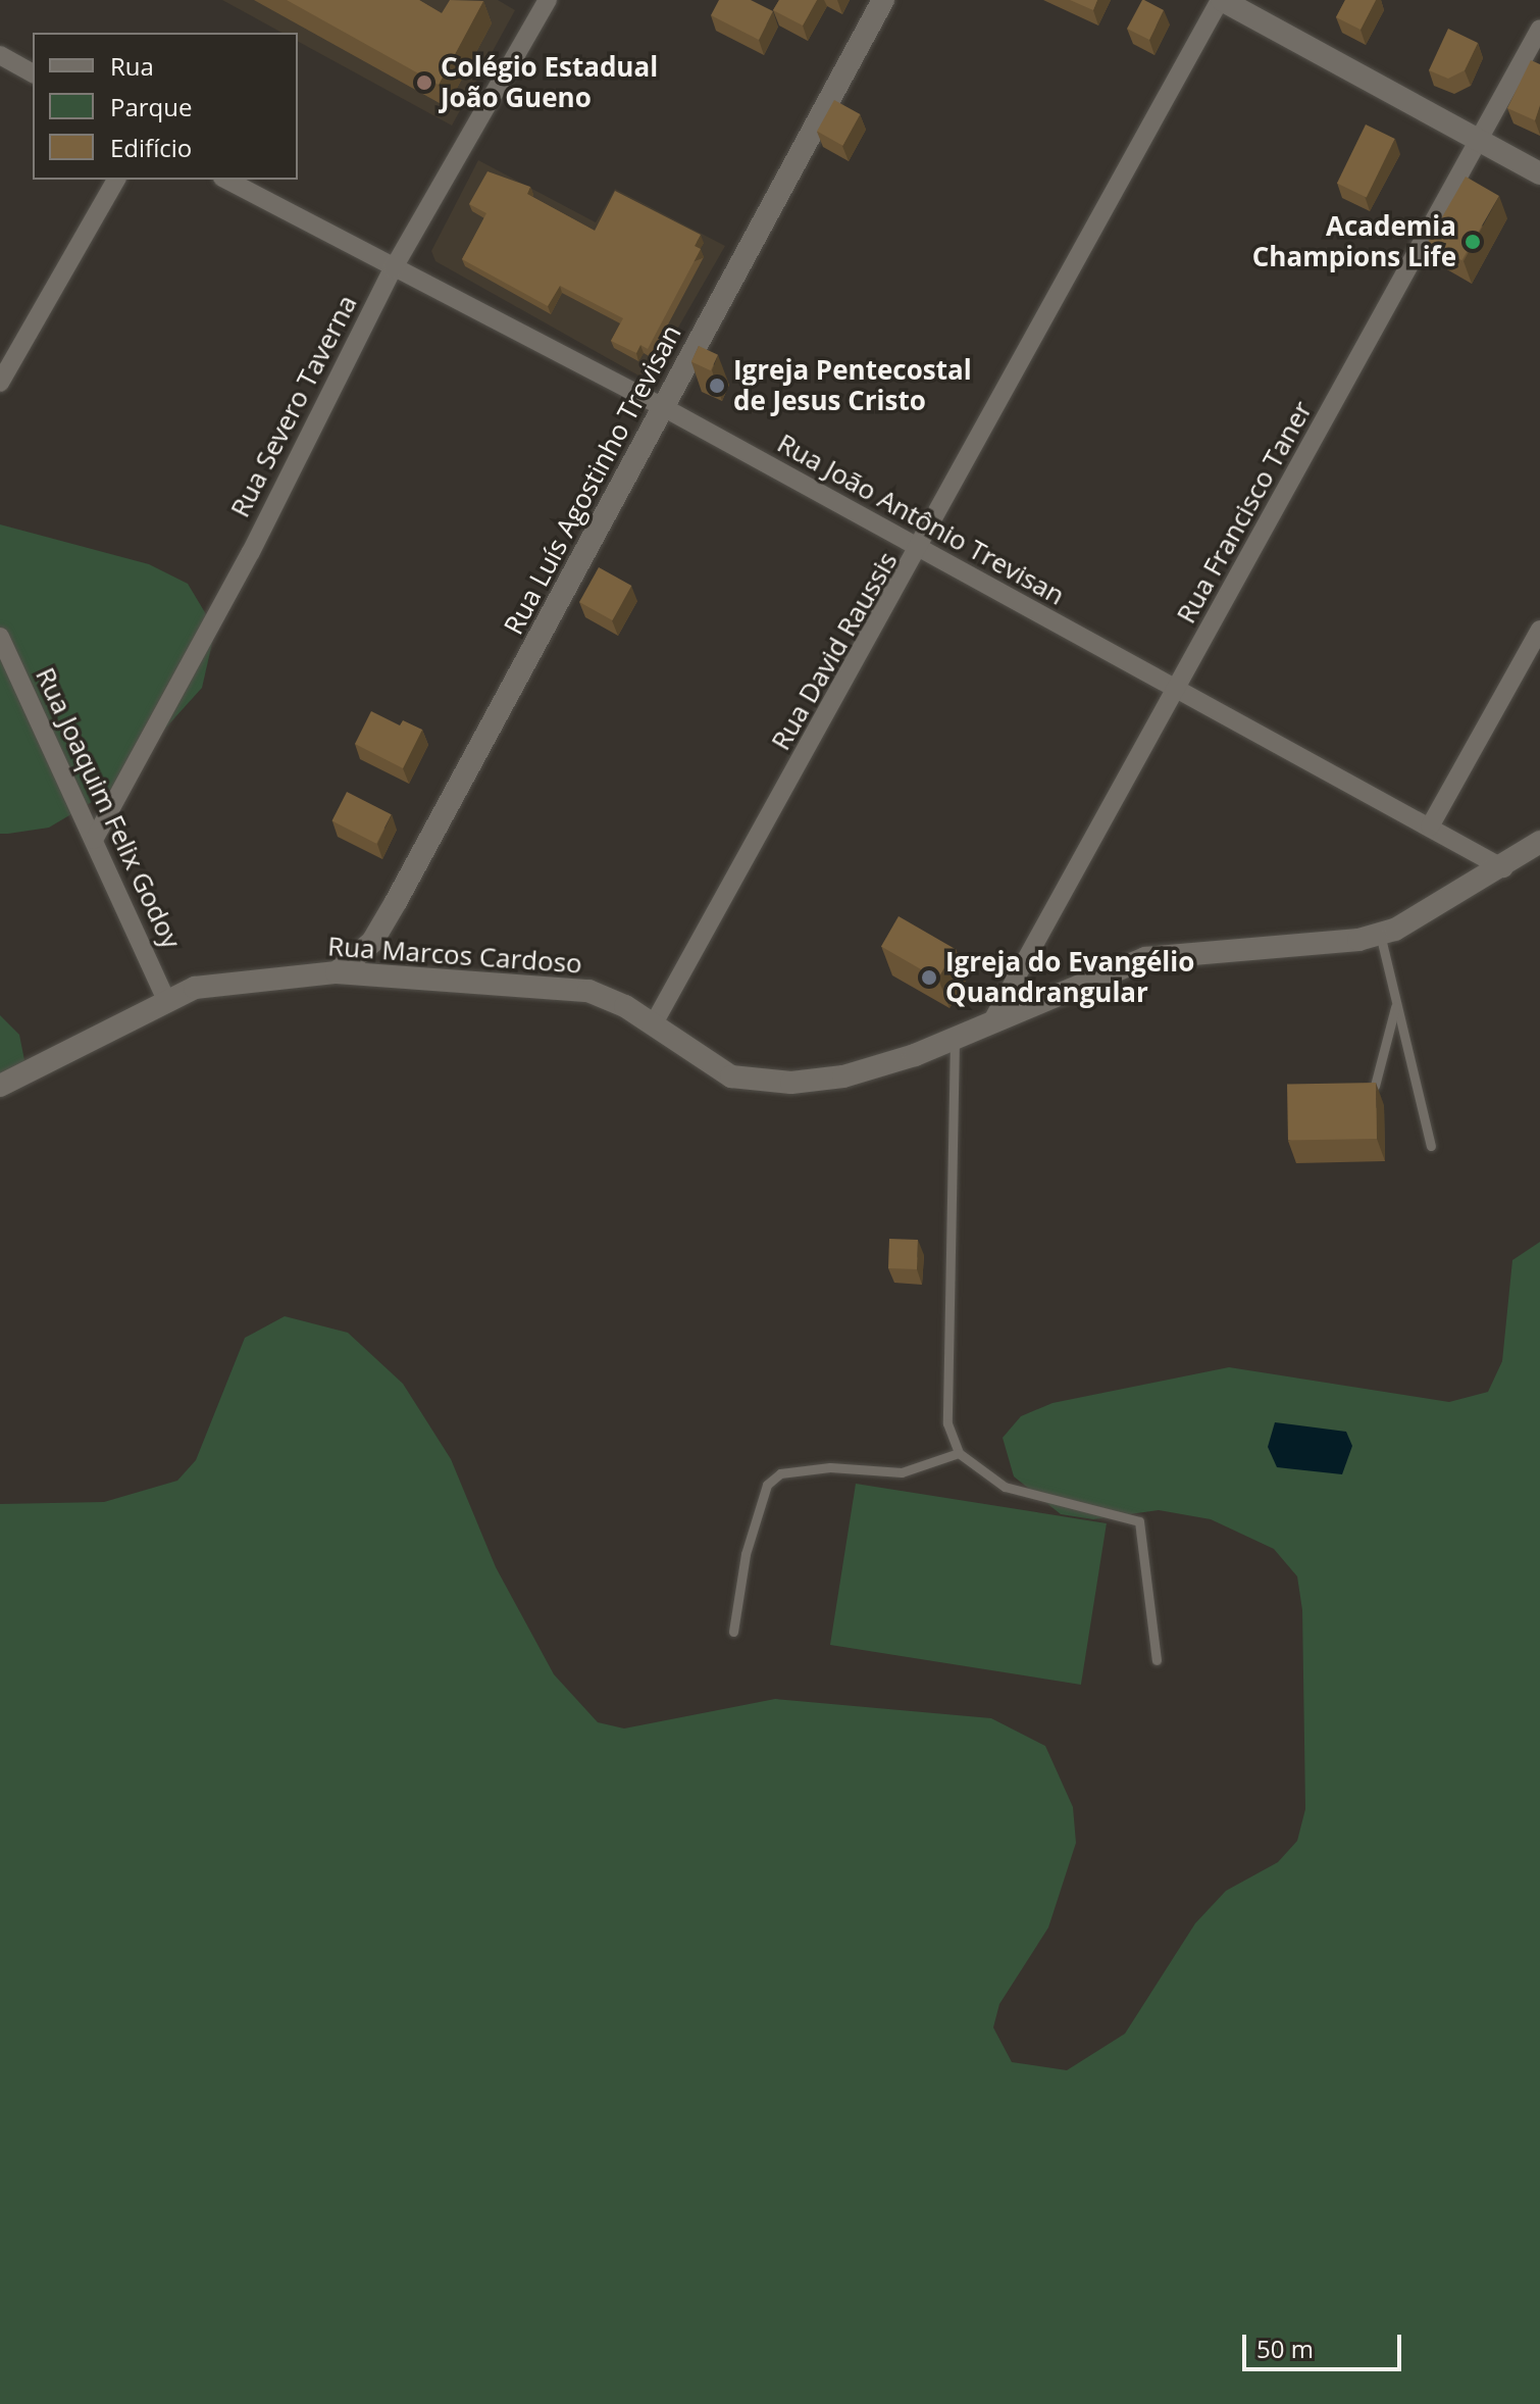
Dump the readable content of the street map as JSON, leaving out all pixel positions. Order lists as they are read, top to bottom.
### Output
{
  "streets": {
    "street": [
      "Rua Severo Taverna",
      "Rua Luís Agostinho Trevisan",
      "Rua Francisco Taner",
      "Rua João Antônio Trevisan",
      "Rua David Raussis",
      "Rua Joaquim Felix Godoy",
      "Rua Marcos Cardoso"
    ]
  },
  "crossings": [
    ["Rua Severo Taverna", "Rua João Antônio Trevisan"],
    ["Rua Severo Taverna", "Rua Joaquim Felix Godoy"],
    ["Rua Luís Agostinho Trevisan", "Rua João Antônio Trevisan"],
    ["Rua Luís Agostinho Trevisan", "Rua Marcos Cardoso"],
    ["Rua Francisco Taner", "Rua João Antônio Trevisan"],
    ["Rua Francisco Taner", "Rua Marcos Cardoso"],
    ["Rua João Antônio Trevisan", "Rua David Raussis"],
    ["Rua João Antônio Trevisan", "Rua Marcos Cardoso"],
    ["Rua David Raussis", "Rua Marcos Cardoso"],
    ["Rua Joaquim Felix Godoy", "Rua Marcos Cardoso"]
  ],
  "places": [
    "Colégio Estadual João Gueno",
    "Academia Champions Life",
    "Igreja Pentecostal de Jesus Cristo",
    "Igreja do Evangélio Quandrangular"
  ],
  "legend": ["Rua", "Parque", "Edifício"],
  "scale_bar": "50 m"
}
